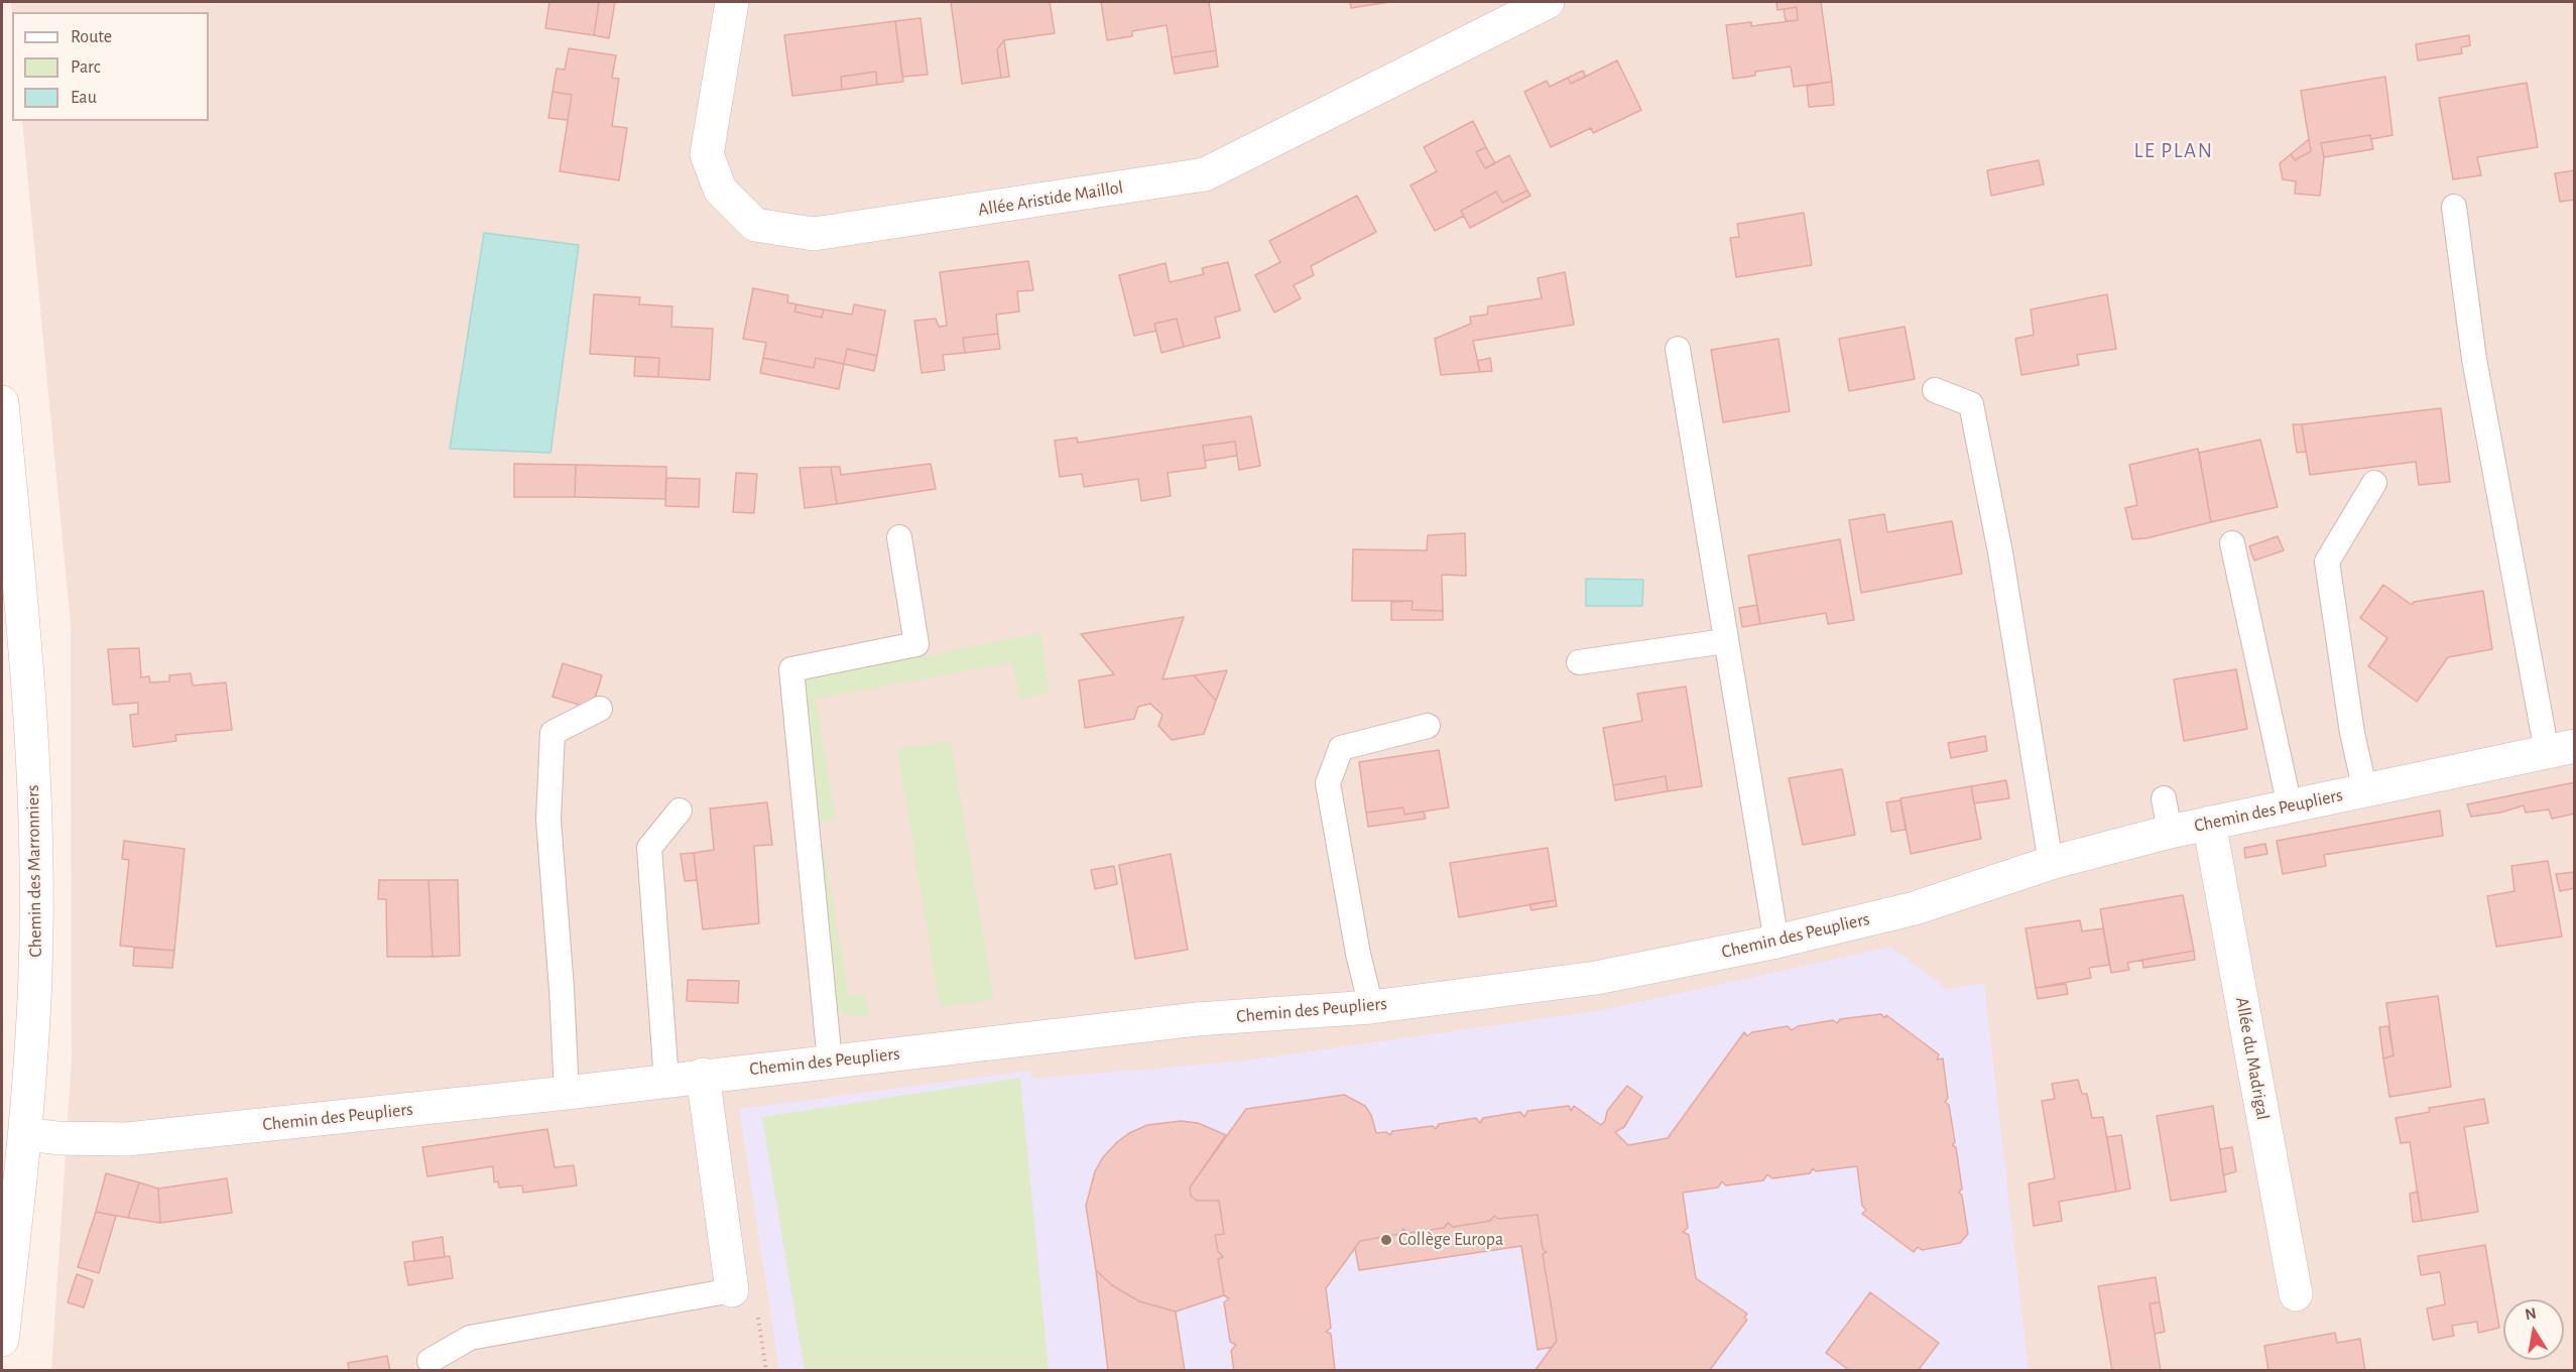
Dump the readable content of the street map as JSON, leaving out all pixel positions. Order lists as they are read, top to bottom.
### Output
{
  "streets": {
    "street": [
      "Allée Aristide Maillol",
      "Chemin des Peupliers",
      "Chemin des Marronniers",
      "Allée du Madrigal"
    ]
  },
  "crossings": [
    ["Chemin des Peupliers", "Chemin des Marronniers"],
    ["Chemin des Peupliers", "Allée du Madrigal"]
  ],
  "districts": ["LE PLAN"],
  "places": ["Collège Europa"],
  "legend": ["Route", "Parc", "Eau"],
  "north": "top"
}
